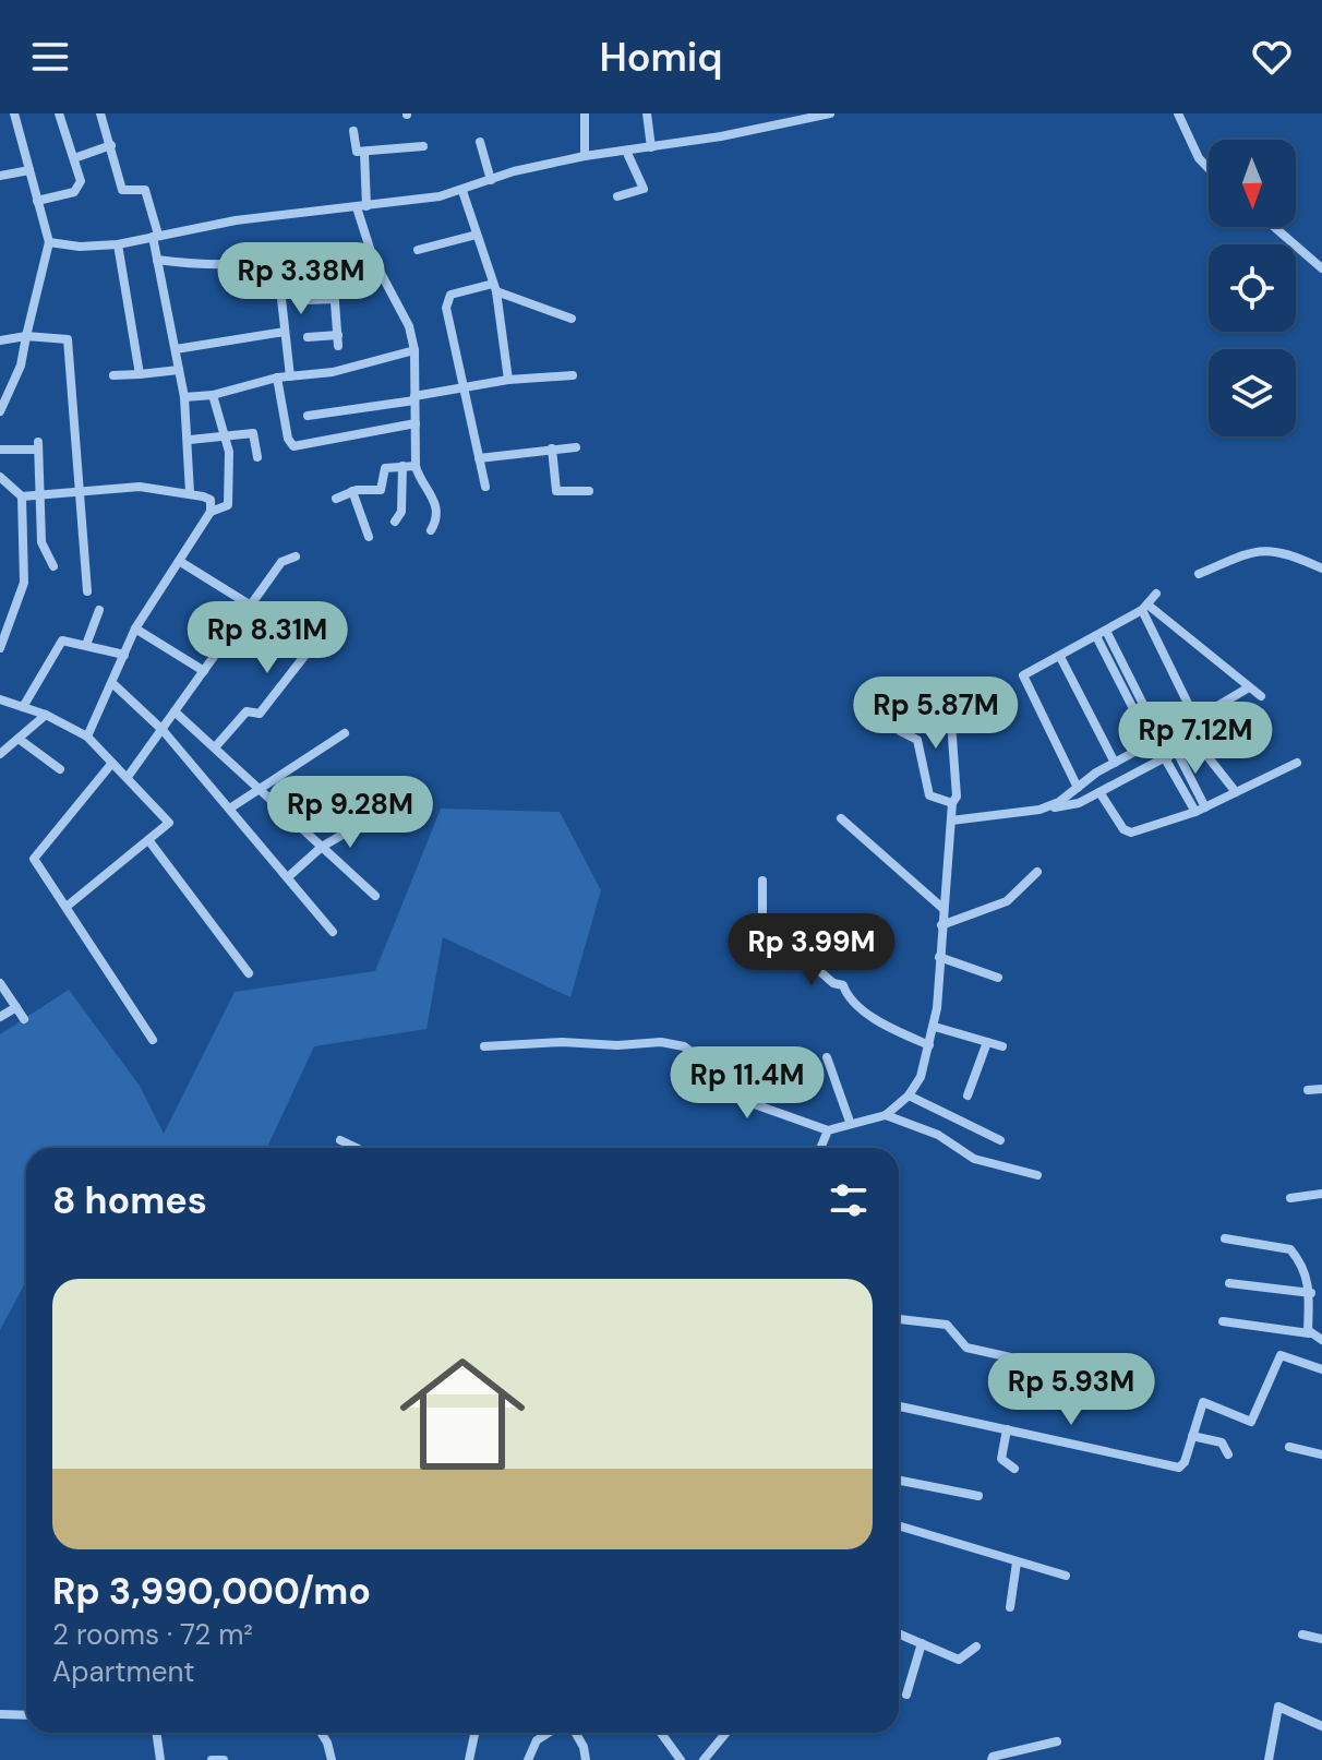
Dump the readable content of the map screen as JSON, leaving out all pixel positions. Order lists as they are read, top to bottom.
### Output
{
  "north": "bottom",
  "page": {
    "header": "Homiq",
    "price": [
      "Rp 3.38M",
      "Rp 8.31M",
      "Rp 5.87M",
      "Rp 7.12M",
      "Rp 9.28M",
      "Rp 3.99M",
      "Rp 11.4M",
      "Rp 5.93M"
    ],
    "heading": "8 homes",
    "list": [
      {
        "name": "Rp 3,990,000/mo",
        "note": "2 rooms · 72 m² · Apartment"
      }
    ]
  }
}
